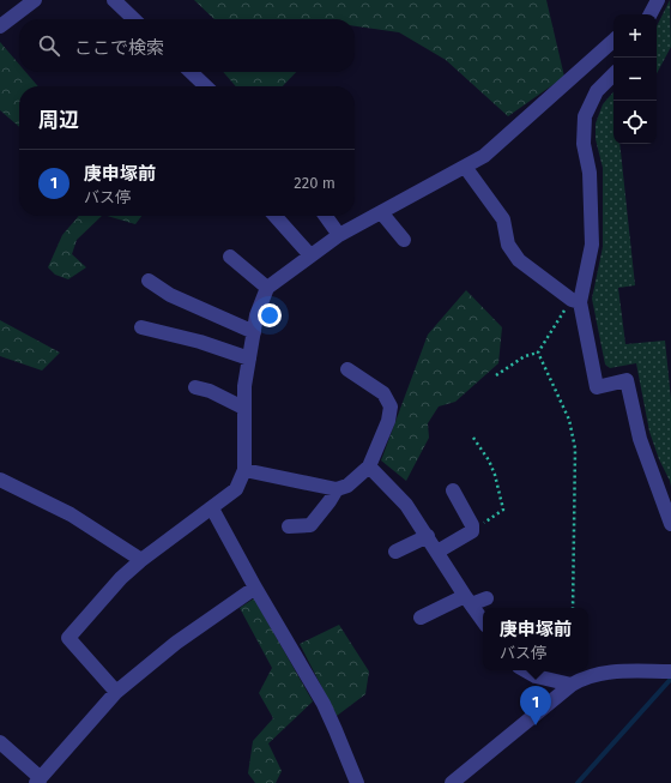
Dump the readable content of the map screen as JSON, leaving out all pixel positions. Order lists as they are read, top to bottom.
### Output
{
  "page": {
    "map_buttons": ["+", "−"],
    "search": "ここで検索",
    "heading": "周辺",
    "list": [
      {
        "mark": "1",
        "name": "庚申塚前",
        "note": "バス停",
        "value": "220 m"
      }
    ],
    "popup": ["庚申塚前", "バス停"],
    "pins": "1"
  }
}
